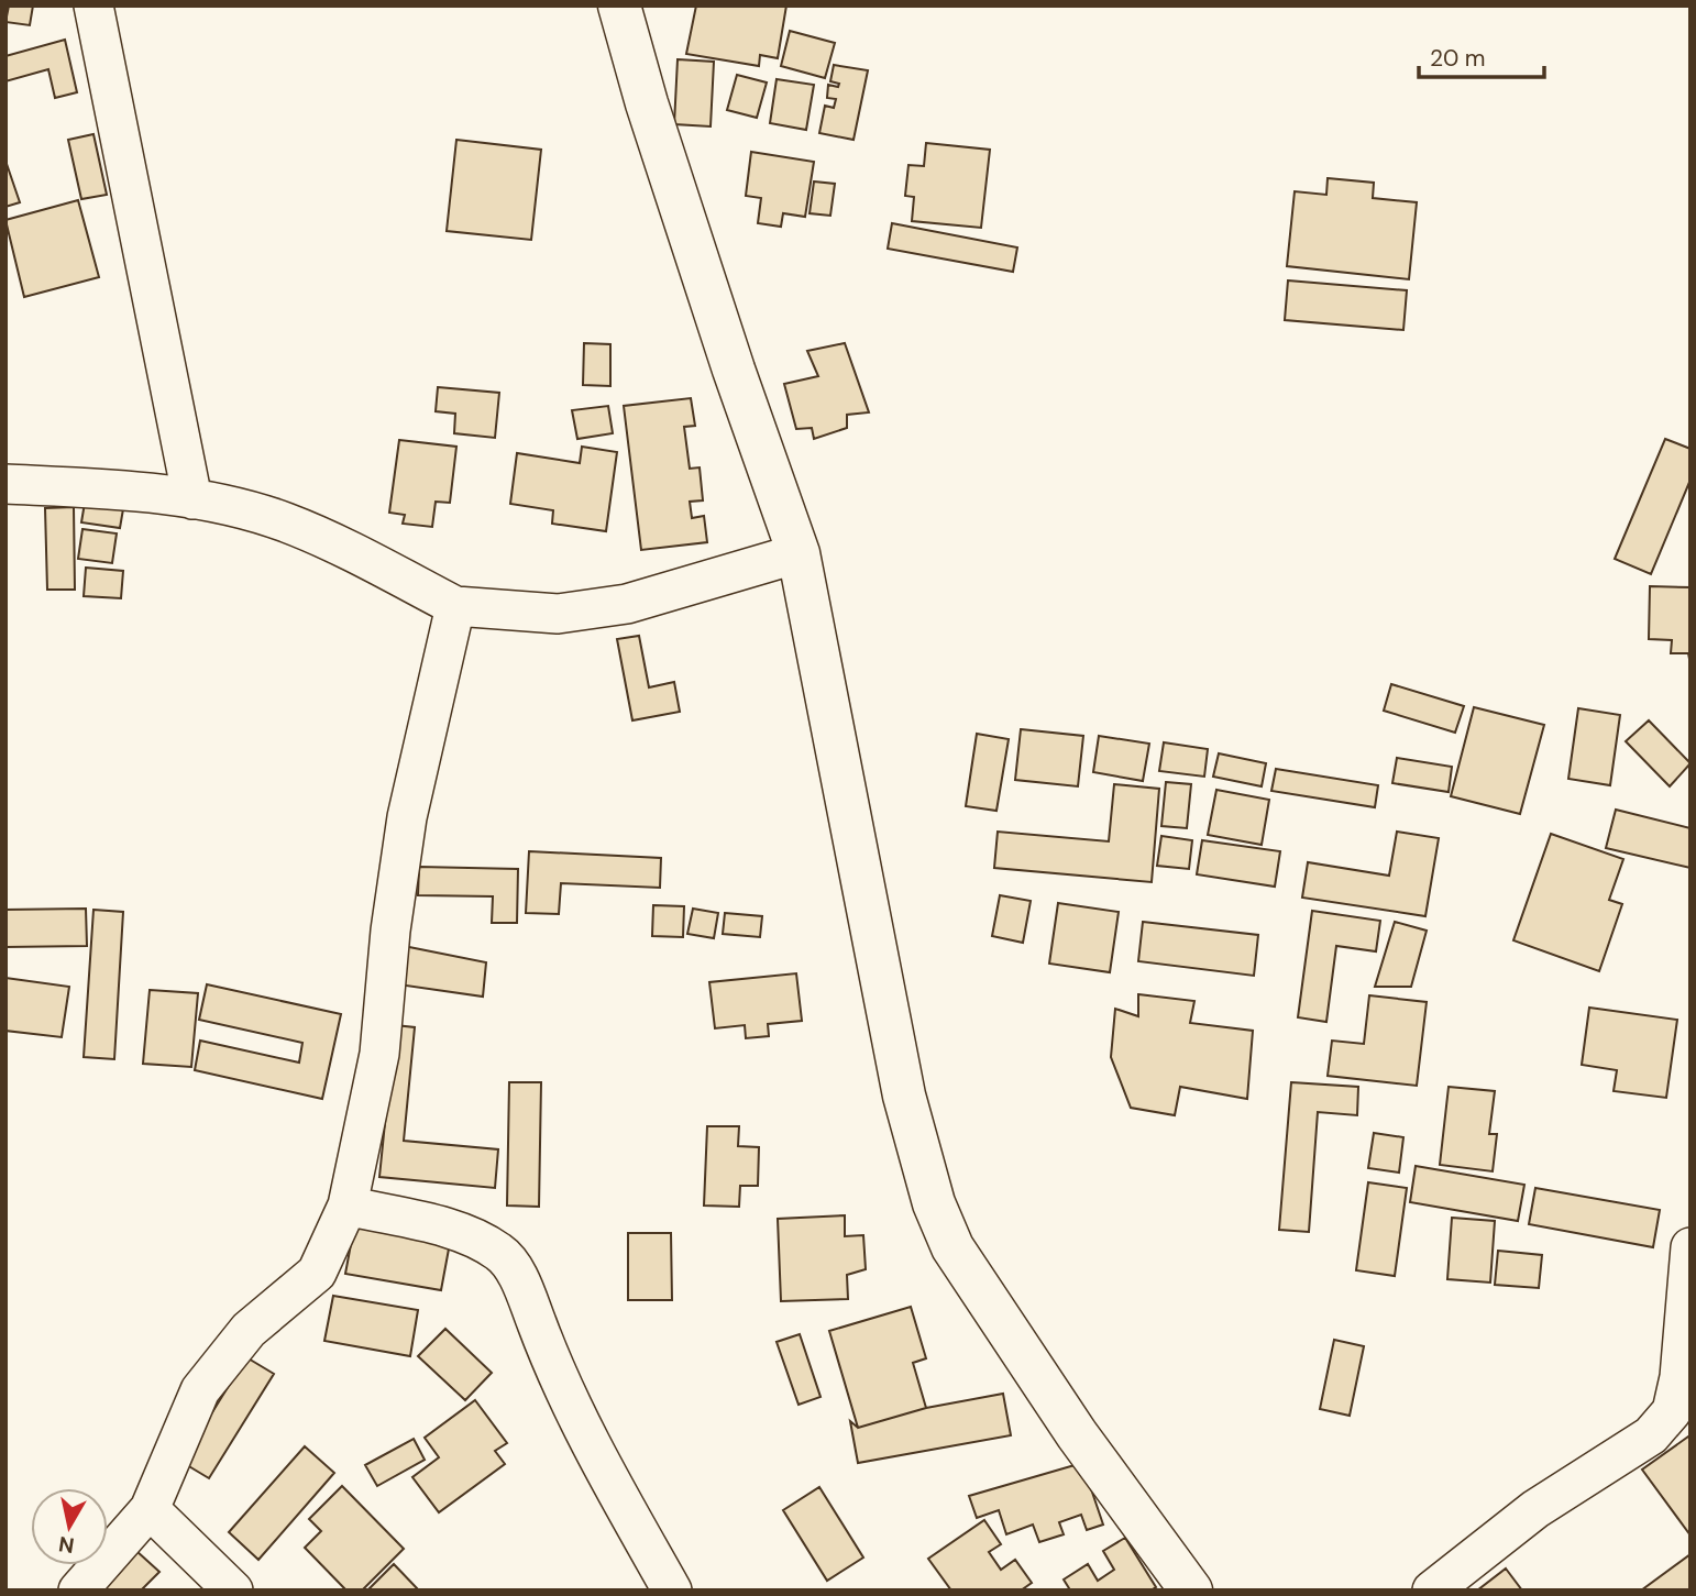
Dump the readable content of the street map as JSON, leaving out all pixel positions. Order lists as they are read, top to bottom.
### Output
{
  "scale_bar": "20 m",
  "north": "bottom"
}
